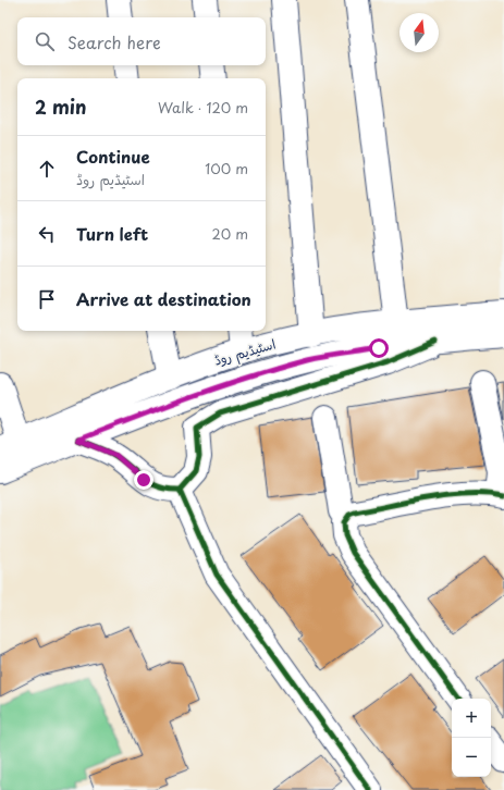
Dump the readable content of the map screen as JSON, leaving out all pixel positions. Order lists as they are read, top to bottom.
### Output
{
  "streets": {
    "street": ["اسٹیڈیم روڈ"]
  },
  "north": "top",
  "page": {
    "search": "Search here",
    "heading": ["2 min", "Walk · 120 m"],
    "list": [
      ["Continue", "اسٹیڈیم روڈ", "100 m"],
      ["Turn left", "20 m"],
      "Arrive at destination"
    ],
    "map_buttons": ["+", "−"]
  }
}
